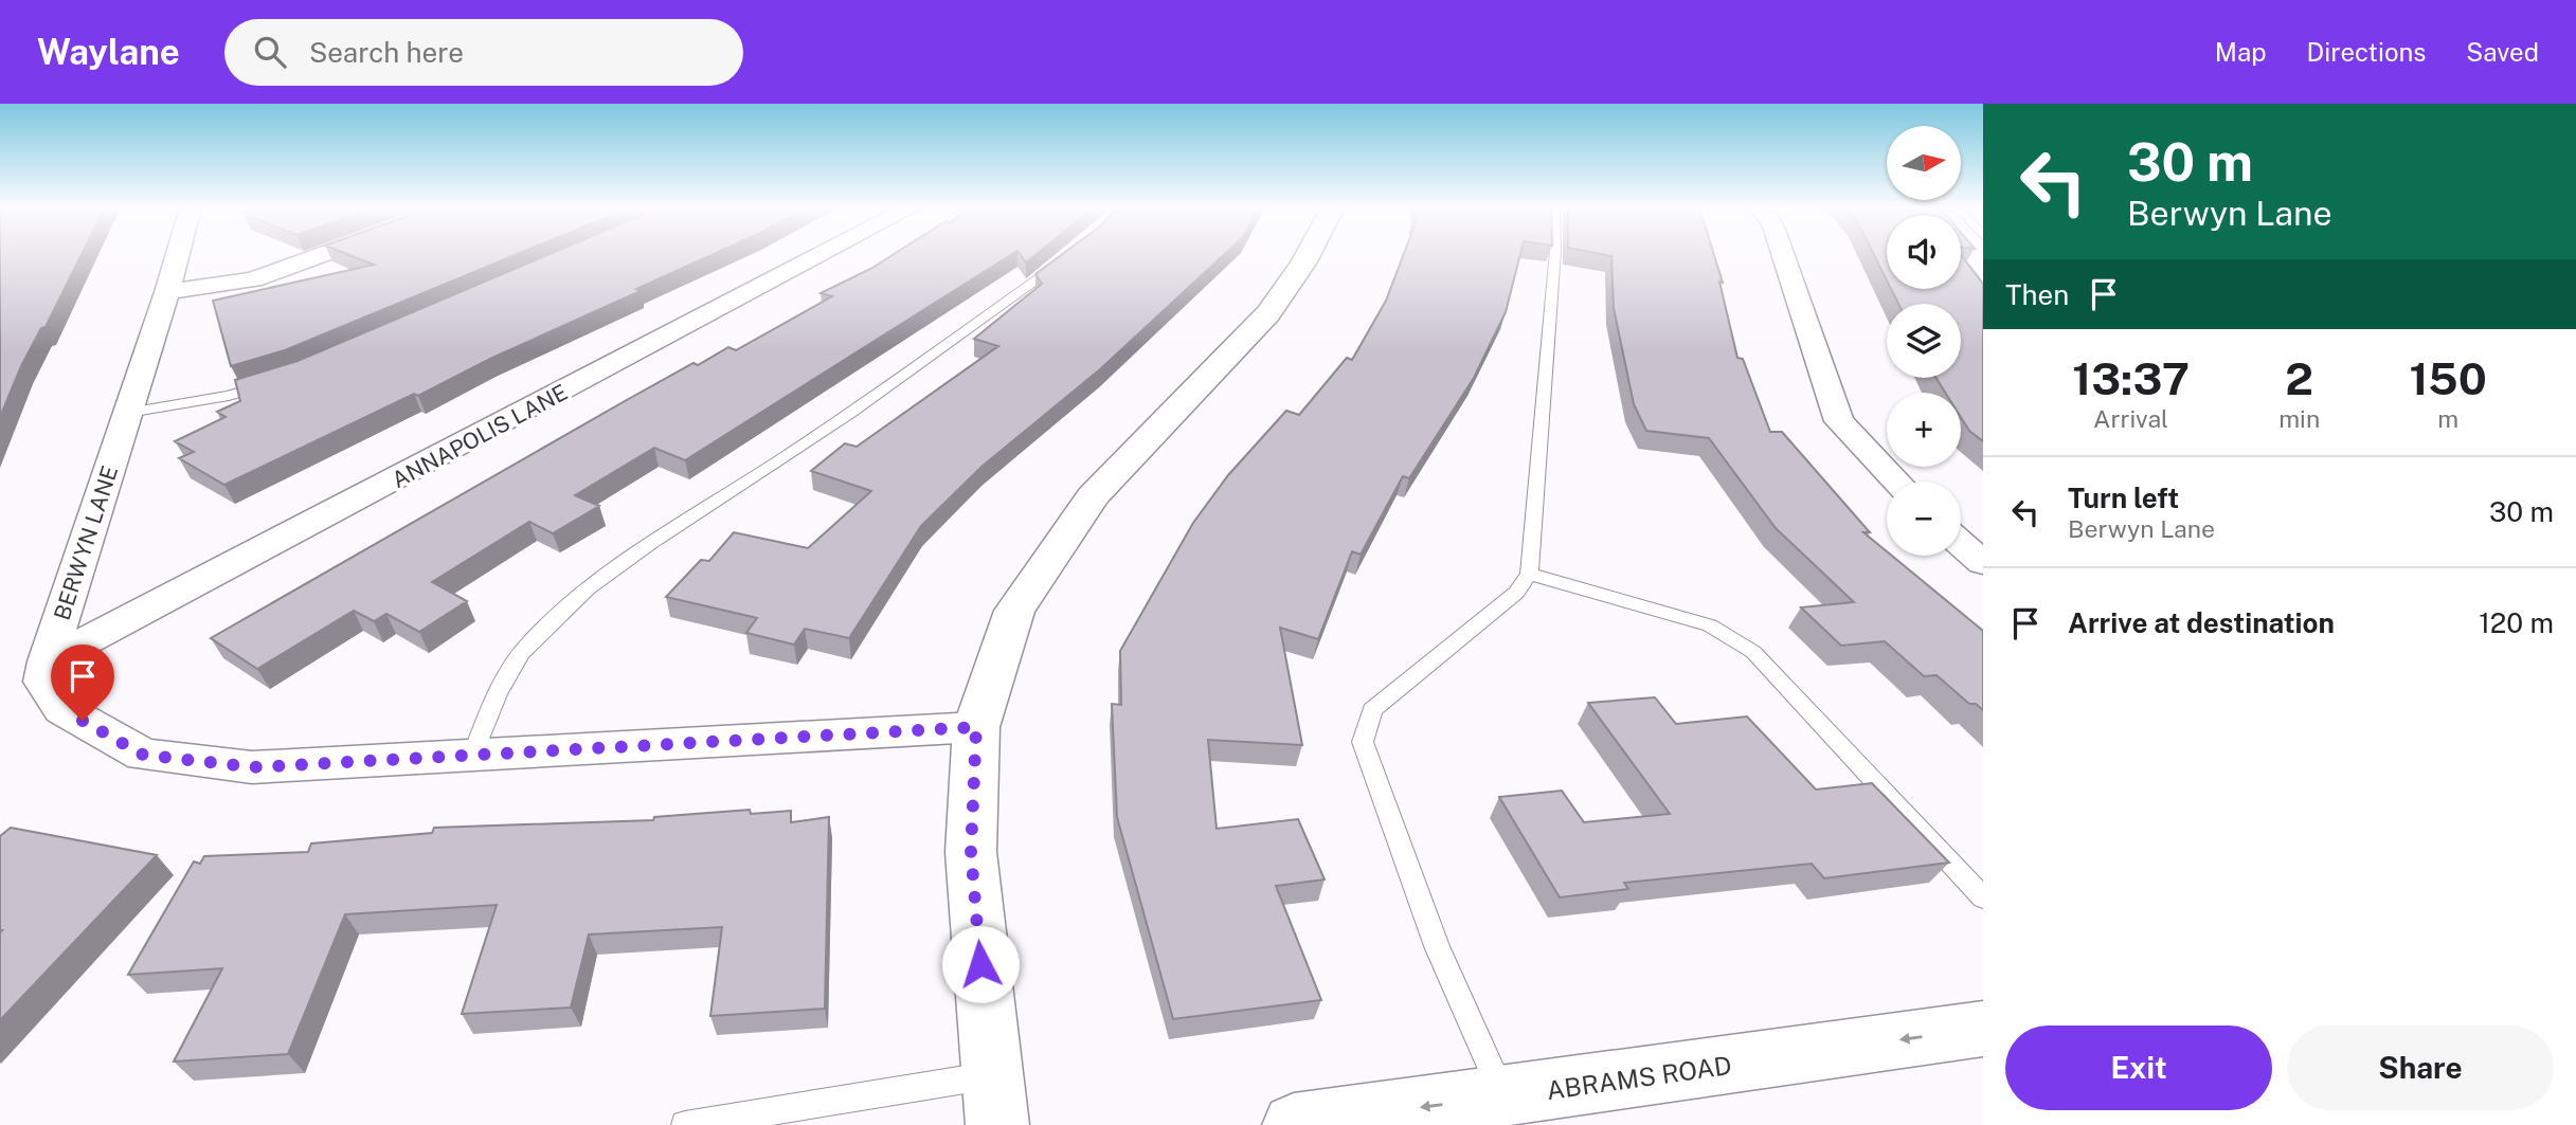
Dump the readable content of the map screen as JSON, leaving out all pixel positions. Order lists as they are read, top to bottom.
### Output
{
  "streets": {
    "street": ["ANNAPOLIS LANE", "BERWYN LANE", "ABRAMS ROAD"]
  },
  "crossings": [
    ["ANNAPOLIS LANE", "BERWYN LANE"]
  ],
  "one_way": ["ABRAMS ROAD"],
  "north": "right",
  "page": {
    "header": "Waylane",
    "search": "Search here",
    "nav": ["Map", "Directions", "Saved"],
    "turn": ["30 m", "Berwyn Lane"],
    "map_buttons": ["+", "−"],
    "then": "Then",
    "eta": [
      "13:37",
      "Arrival",
      "2",
      "min",
      "150",
      "m"
    ],
    "list": [
      {
        "name": "Turn left",
        "note": "Berwyn Lane",
        "value": "30 m"
      },
      {
        "name": "Arrive at destination",
        "value": "120 m"
      }
    ],
    "buttons": ["Exit", "Share"]
  }
}
